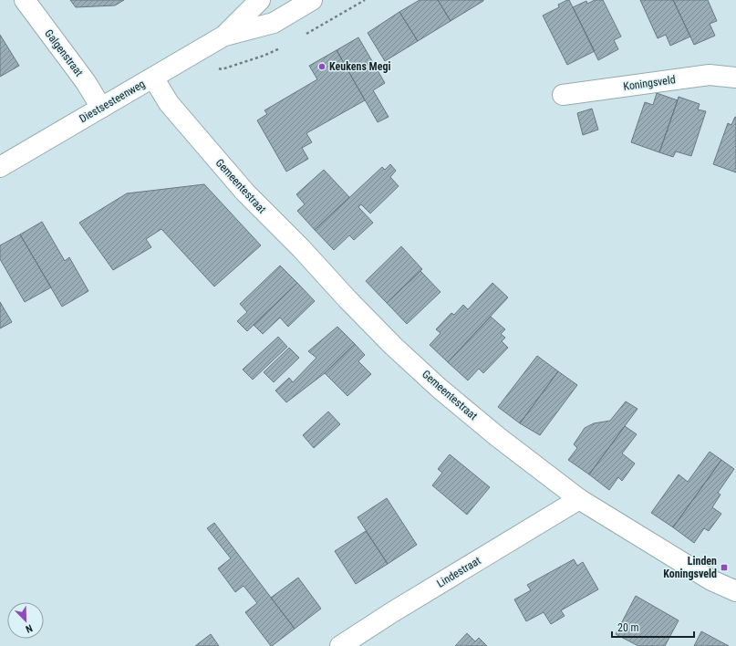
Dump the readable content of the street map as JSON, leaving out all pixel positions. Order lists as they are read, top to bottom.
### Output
{
  "streets": {
    "street": [
      "Galgenstraat",
      "Koningsveld",
      "Diestsesteenweg",
      "Gemeentestraat",
      "Lindestraat"
    ]
  },
  "crossings": [
    ["Galgenstraat", "Diestsesteenweg"],
    ["Diestsesteenweg", "Gemeentestraat"],
    ["Gemeentestraat", "Lindestraat"]
  ],
  "places": {
    "other": ["Keukens Megi"],
    "transit": ["Linden Koningsveld"]
  },
  "scale_bar": "20 m",
  "north": "bottom right"
}
